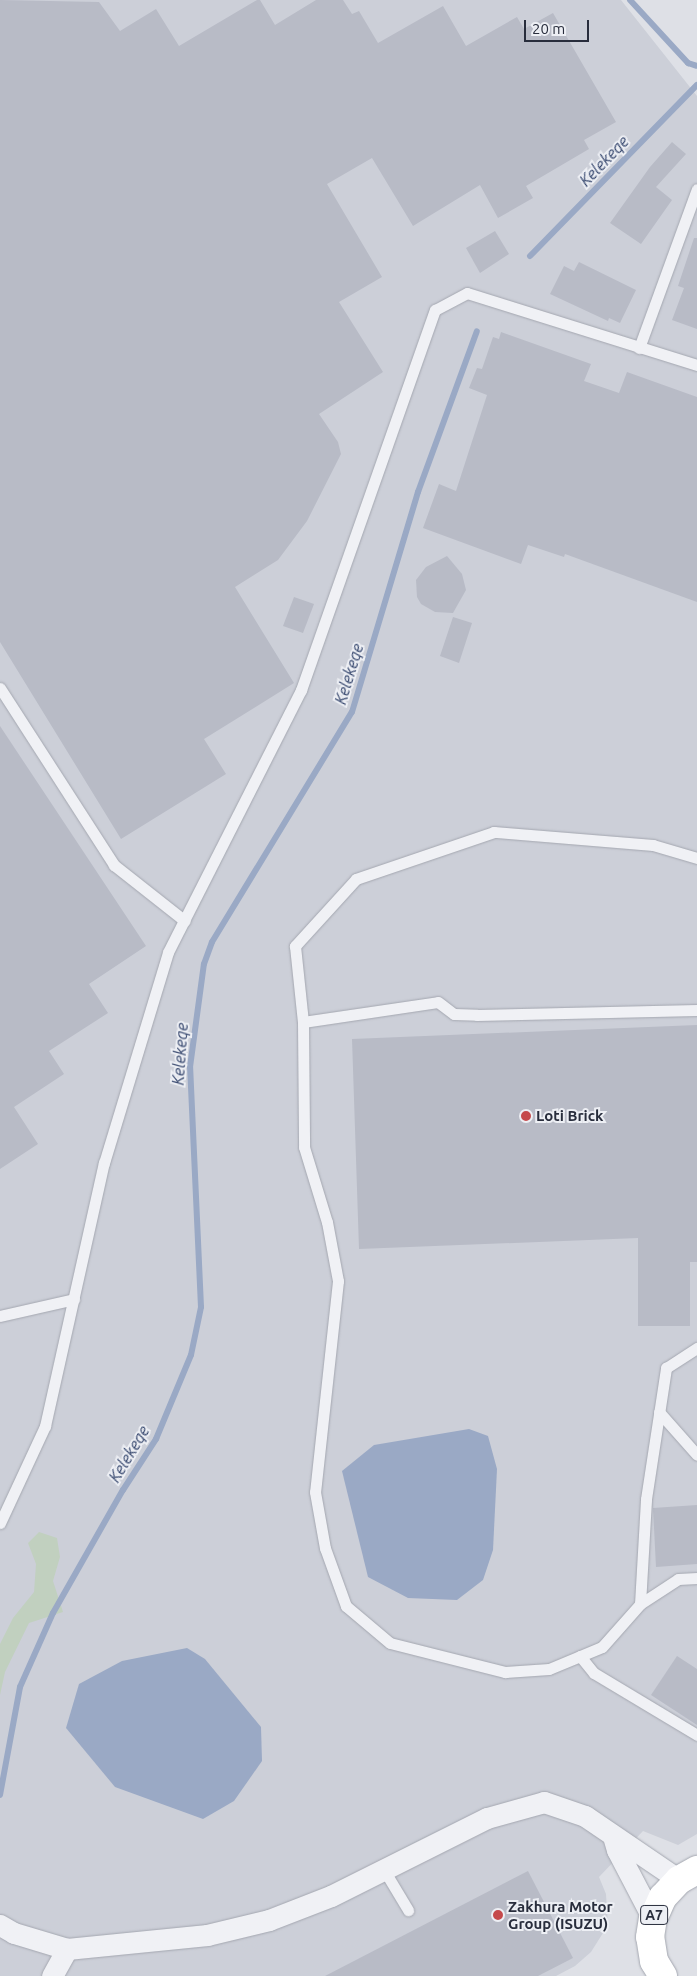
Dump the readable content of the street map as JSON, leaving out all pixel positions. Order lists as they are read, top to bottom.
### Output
{
  "streets": {
    "main road": ["A7"]
  },
  "water": ["Kelekeqe"],
  "places": ["Loti Brick", "Zakhura Motor Group (ISUZU)"],
  "scale_bar": "20 m"
}
